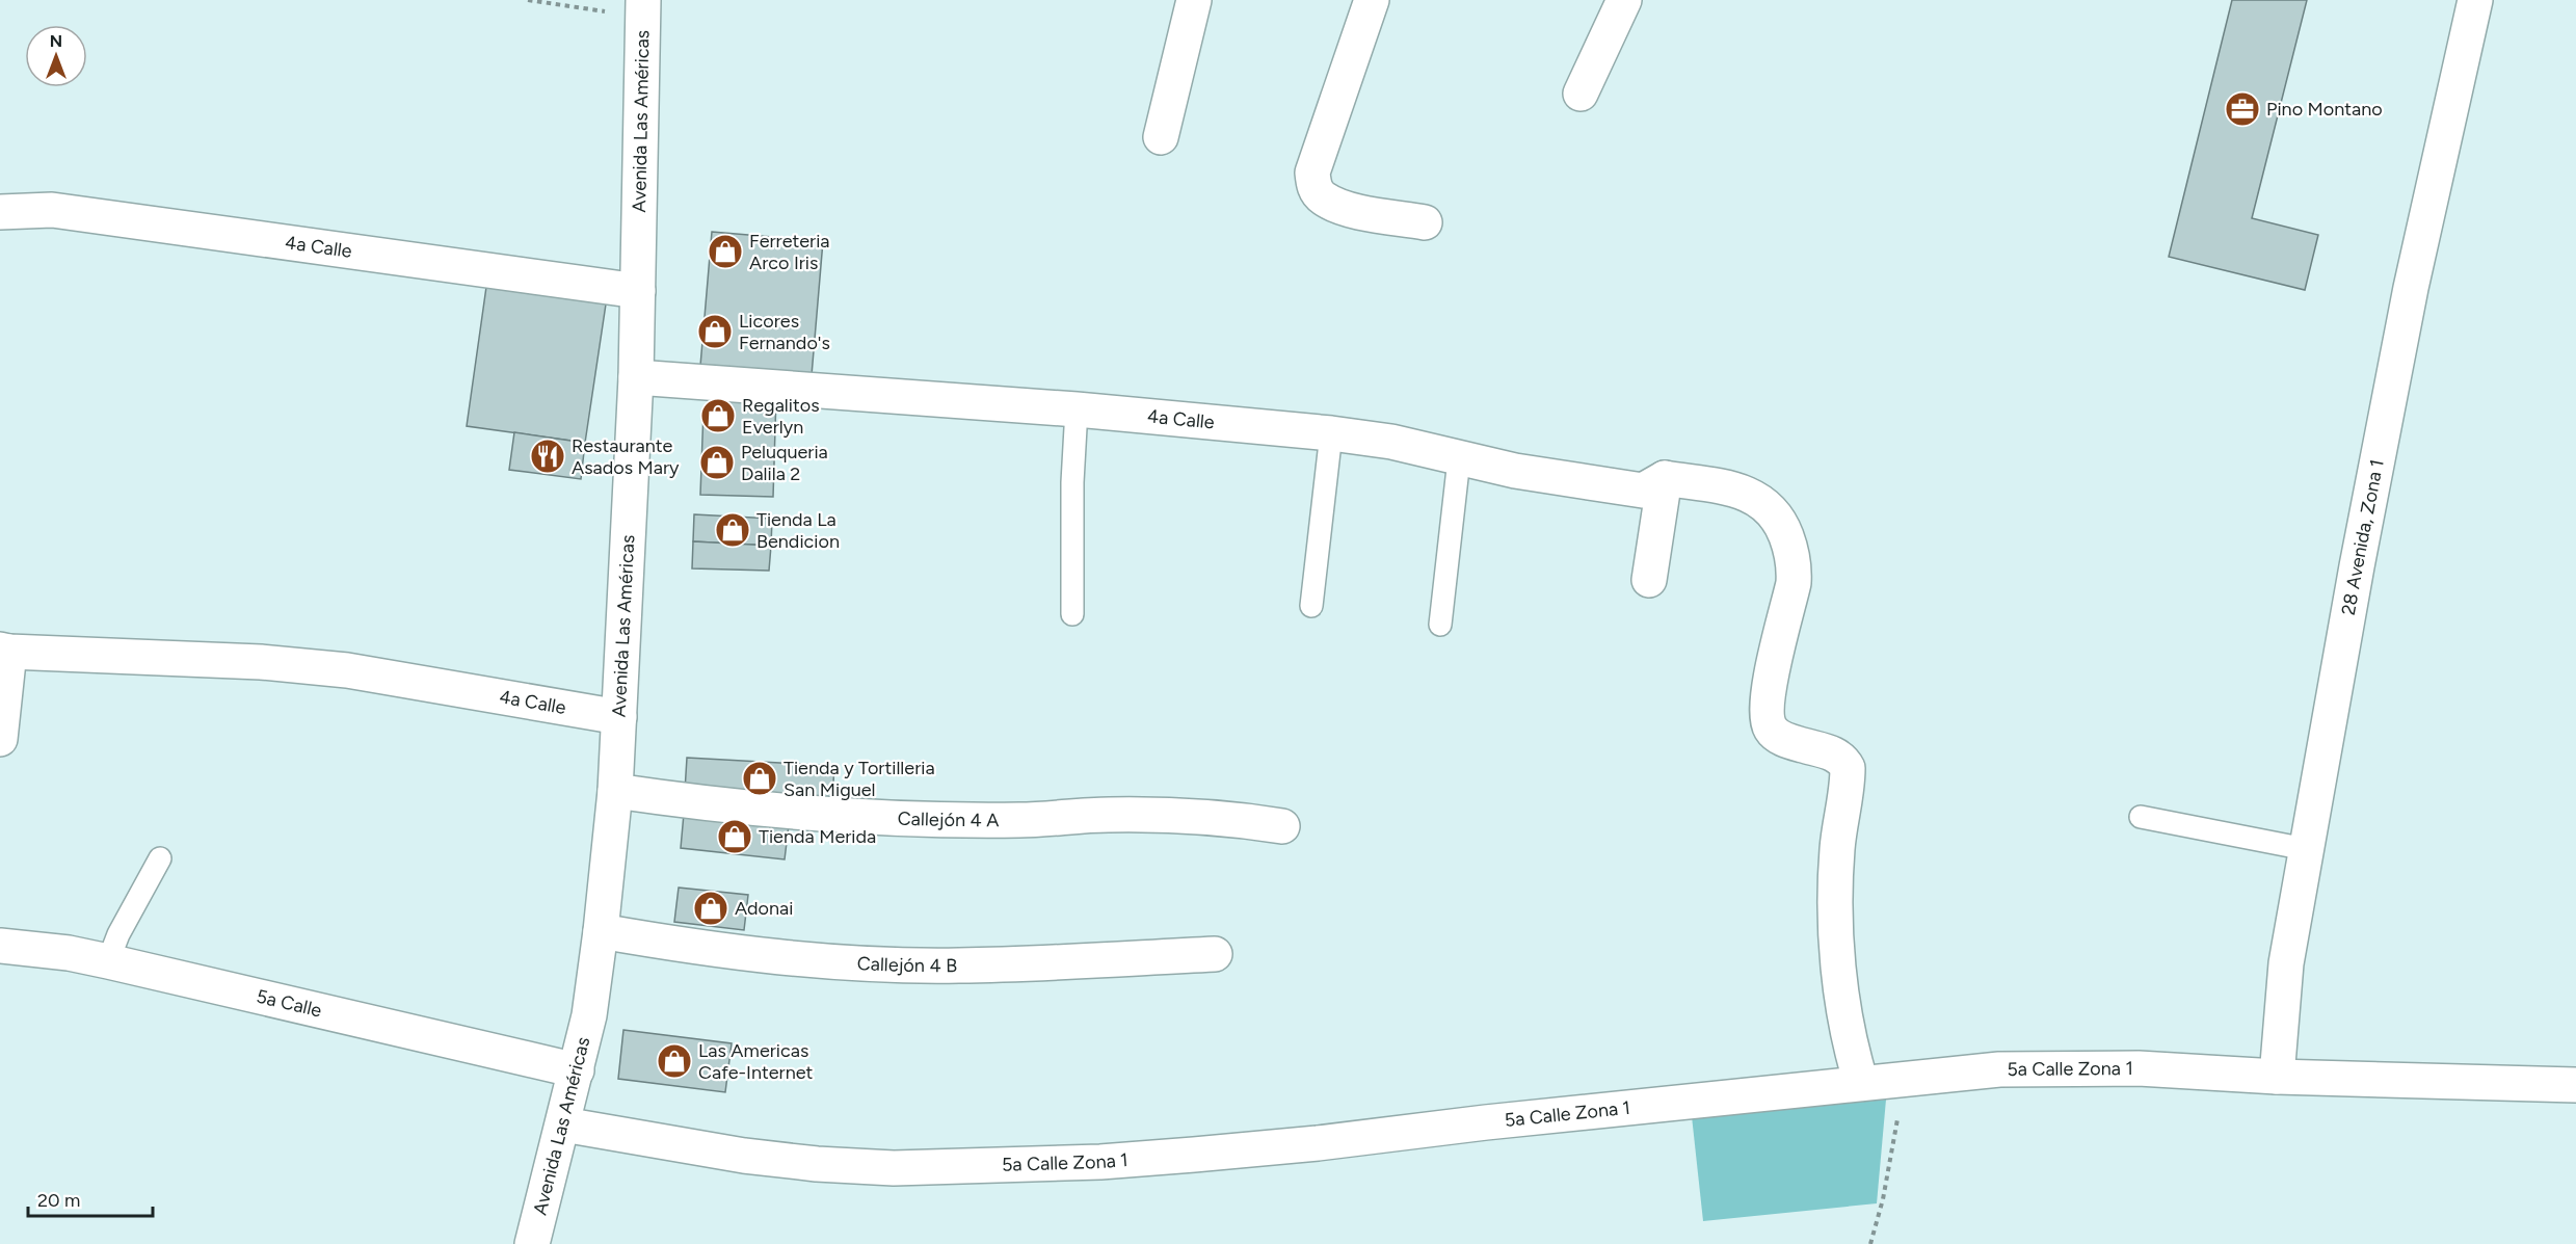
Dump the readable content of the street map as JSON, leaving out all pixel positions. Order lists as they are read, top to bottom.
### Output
{
  "streets": {
    "street": [
      "Avenida Las Américas",
      "4a Calle",
      "28 Avenida, Zona 1",
      "Callejón 4 A",
      "Callejón 4 B",
      "5a Calle",
      "5a Calle Zona 1"
    ]
  },
  "crossings": [
    ["Avenida Las Américas", "4a Calle"],
    ["Avenida Las Américas", "Callejón 4 A"],
    ["Avenida Las Américas", "Callejón 4 B"],
    ["Avenida Las Américas", "5a Calle"],
    ["Avenida Las Américas", "5a Calle Zona 1"],
    ["28 Avenida, Zona 1", "5a Calle Zona 1"]
  ],
  "places": {
    "office": ["Pino Montano"],
    "shop": [
      "Ferreteria Arco Iris",
      "Licores Fernando's",
      "Regalitos Everlyn",
      "Peluqueria Dalila 2",
      "Tienda La Bendicion",
      "Tienda y Tortilleria San Miguel",
      "Tienda Merida",
      "Adonai",
      "Las Americas Cafe-Internet"
    ],
    "restaurant": ["Restaurante Asados Mary"]
  },
  "scale_bar": "20 m",
  "north": "top"
}
